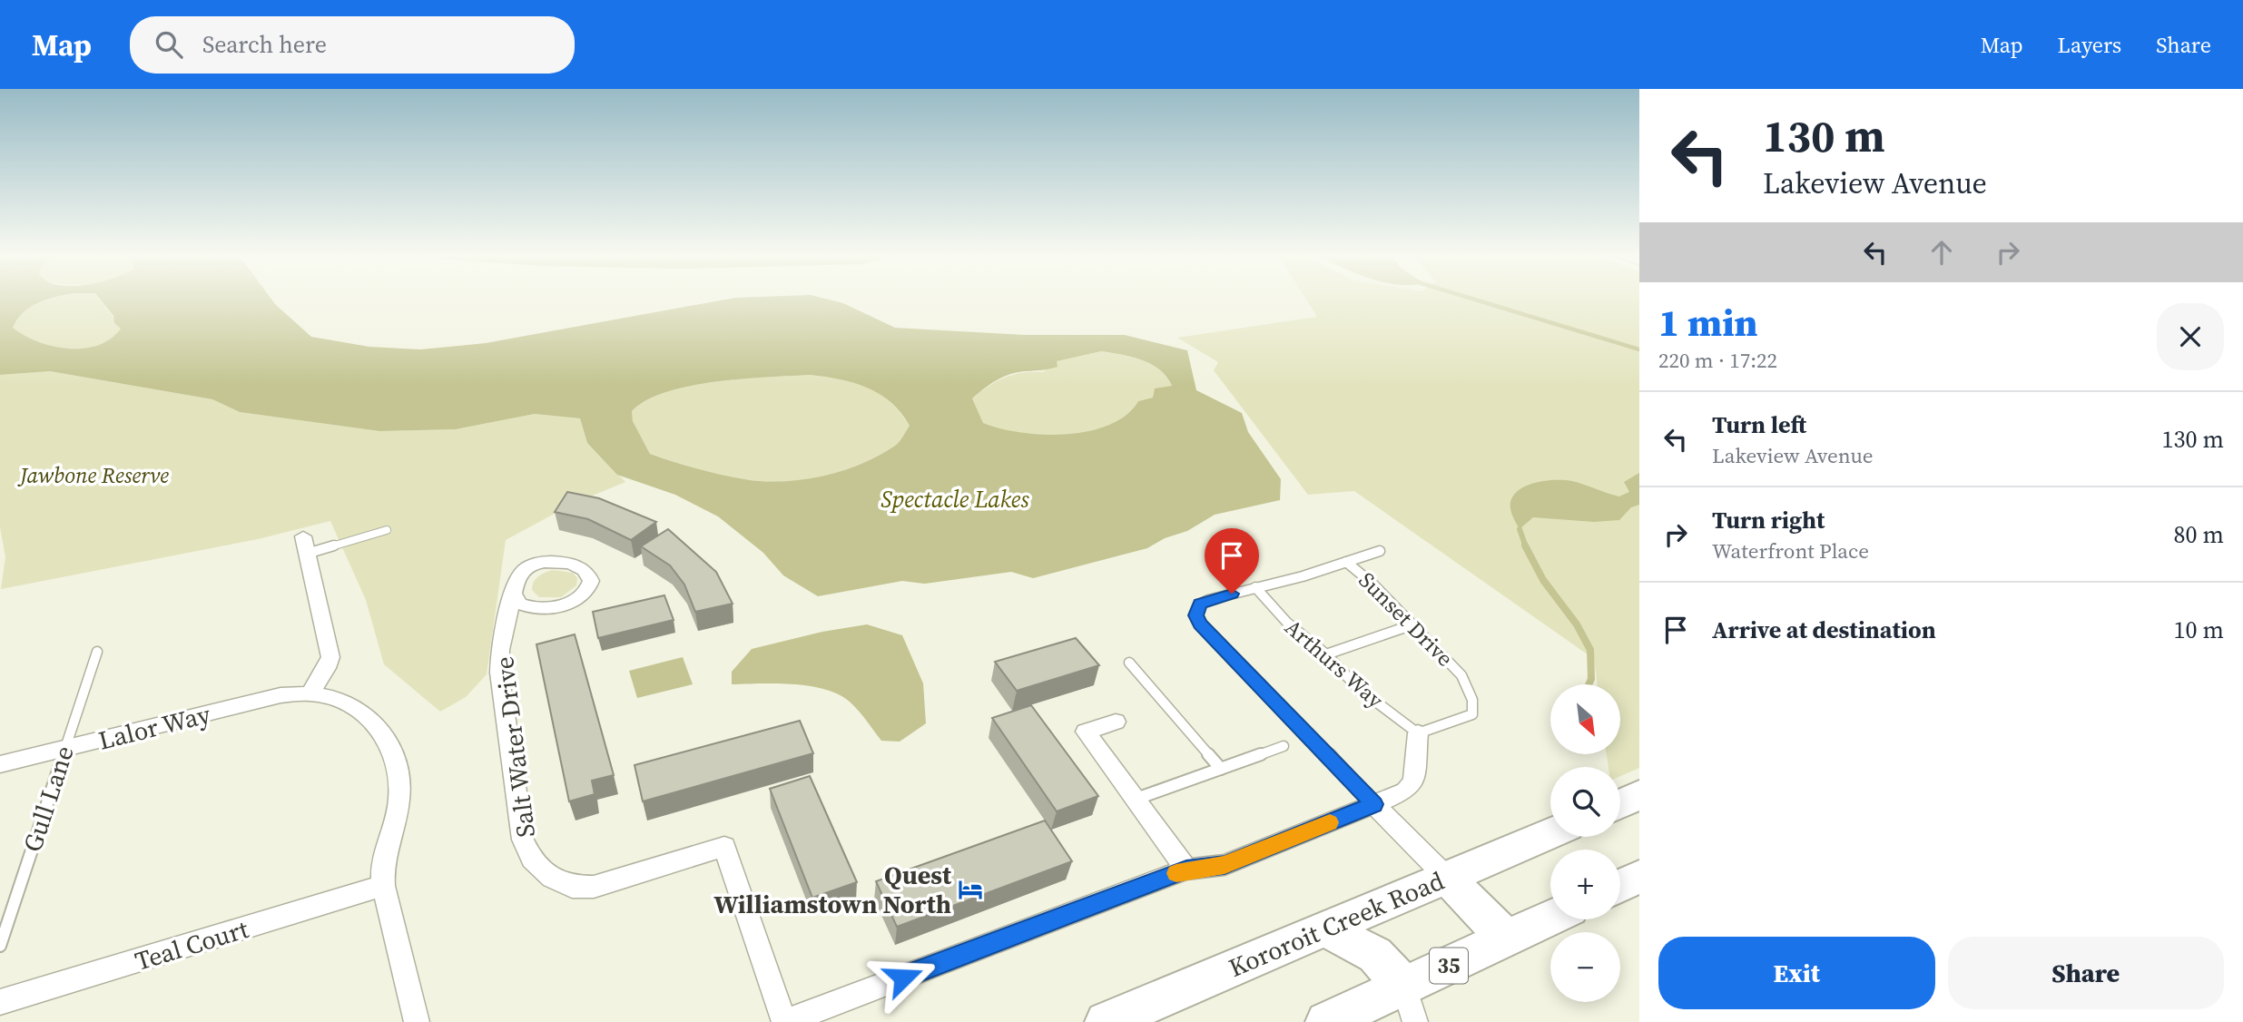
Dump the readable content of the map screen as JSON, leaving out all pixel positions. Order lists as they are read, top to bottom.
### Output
{
  "streets": {
    "main road": ["Kororoit Creek Road", "35"],
    "street": ["Lalor Way", "Salt Water Drive", "Teal Court"],
    "lane": ["Sunset Drive", "Arthurs Way", "Gull Lane"]
  },
  "crossings": [
    ["Sunset Drive", "Arthurs Way"],
    ["Lalor Way", "Gull Lane"],
    ["Lalor Way", "Teal Court"]
  ],
  "water": ["Spectacle Lakes"],
  "parks": ["Jawbone Reserve"],
  "places": {
    "hotel": ["Quest Williamstown North"]
  },
  "north": "bottom right",
  "page": {
    "header": "Map",
    "search": "Search here",
    "nav": ["Map", "Layers", "Share"],
    "turn": ["130 m", "Lakeview Avenue"],
    "heading": ["1 min", "220 m · 17:22"],
    "list": [
      {
        "name": "Turn left",
        "note": "Lakeview Avenue",
        "value": "130 m"
      },
      {
        "name": "Turn right",
        "note": "Waterfront Place",
        "value": "80 m"
      },
      {
        "name": "Arrive at destination",
        "value": "10 m"
      }
    ],
    "map_buttons": ["+", "−"],
    "buttons": ["Exit", "Share"]
  }
}
